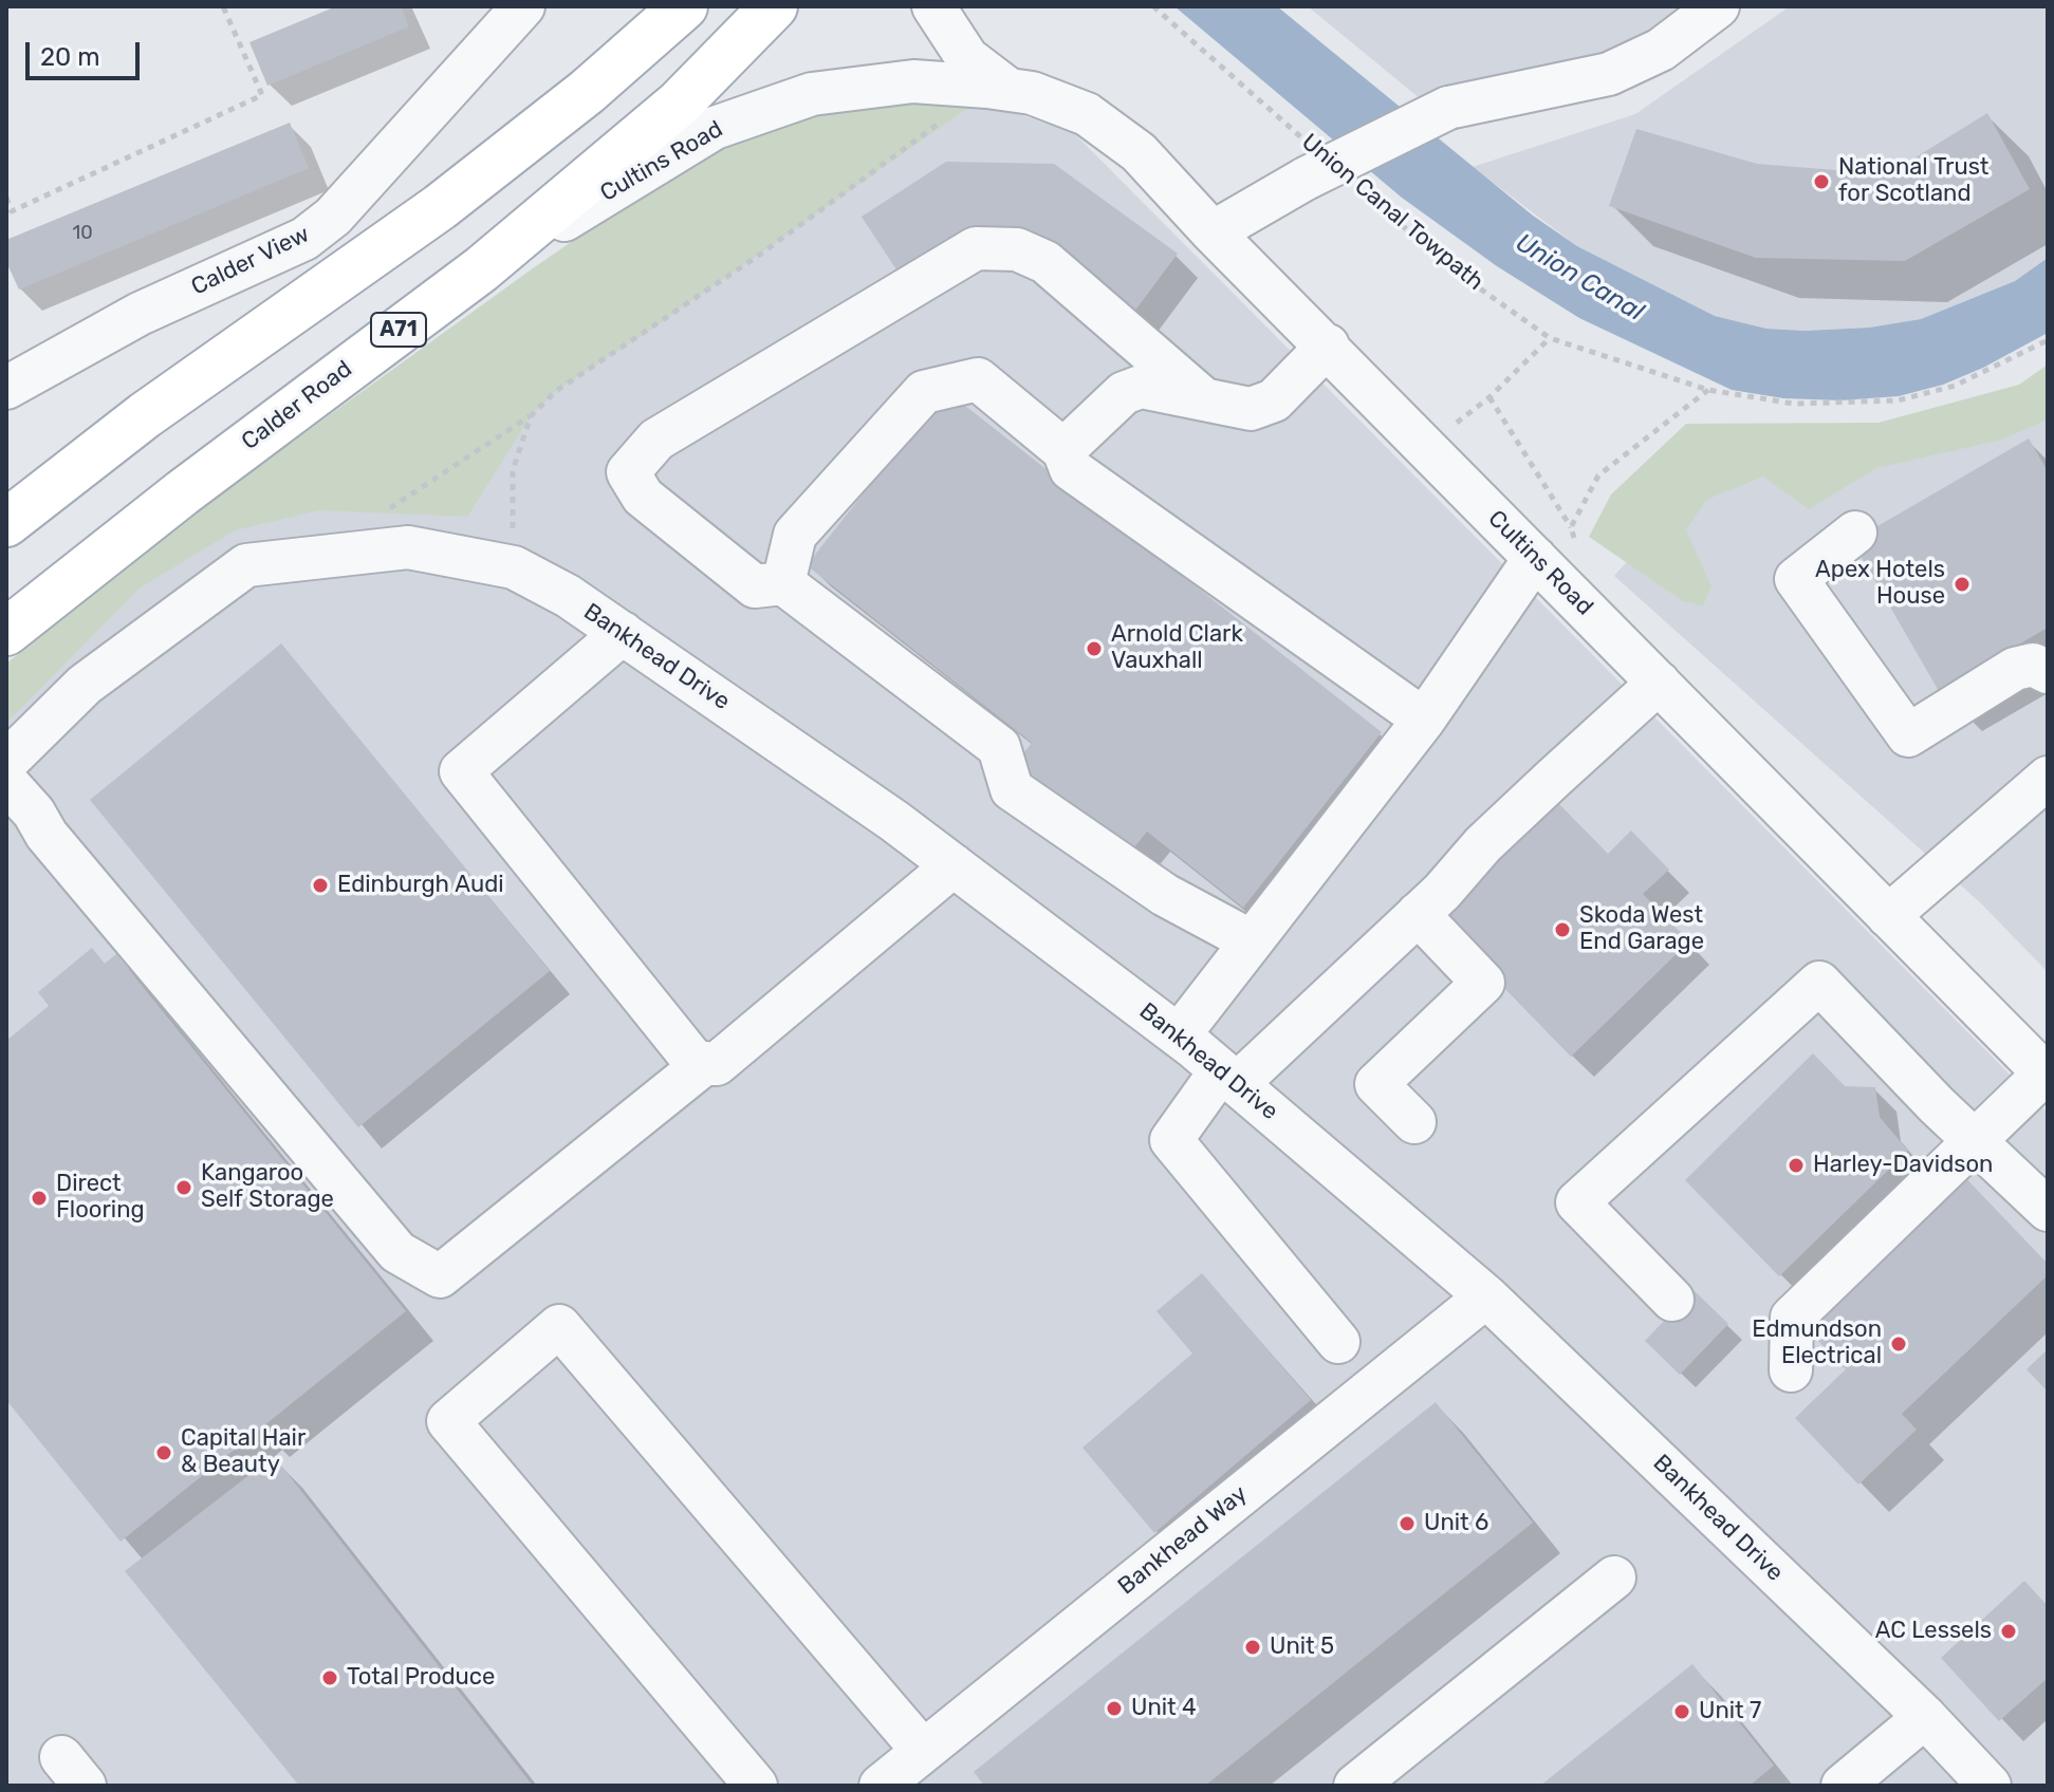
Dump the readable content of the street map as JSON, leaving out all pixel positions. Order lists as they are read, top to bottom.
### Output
{
  "streets": {
    "main road": ["A71", "Calder Road"],
    "street": [
      "Cultins Road",
      "Calder View",
      "Bankhead Drive",
      "Bankhead Way"
    ],
    "path": ["Union Canal Towpath"]
  },
  "crossings": [
    ["Cultins Road", "Calder Road"],
    ["Bankhead Drive", "Bankhead Way"]
  ],
  "water": ["Union Canal"],
  "places": [
    "National Trust for Scotland",
    "Apex Hotels House",
    "Arnold Clark Vauxhall",
    "Edinburgh Audi",
    "Skoda West End Garage",
    "Harley-Davidson",
    "Kangaroo Self Storage",
    "Direct Flooring",
    "Edmundson Electrical",
    "Capital Hair & Beauty",
    "Unit 6",
    "AC Lessels",
    "Unit 5",
    "Total Produce",
    "Unit 4",
    "Unit 7"
  ],
  "house_numbers": ["10"],
  "scale_bar": "20 m"
}
